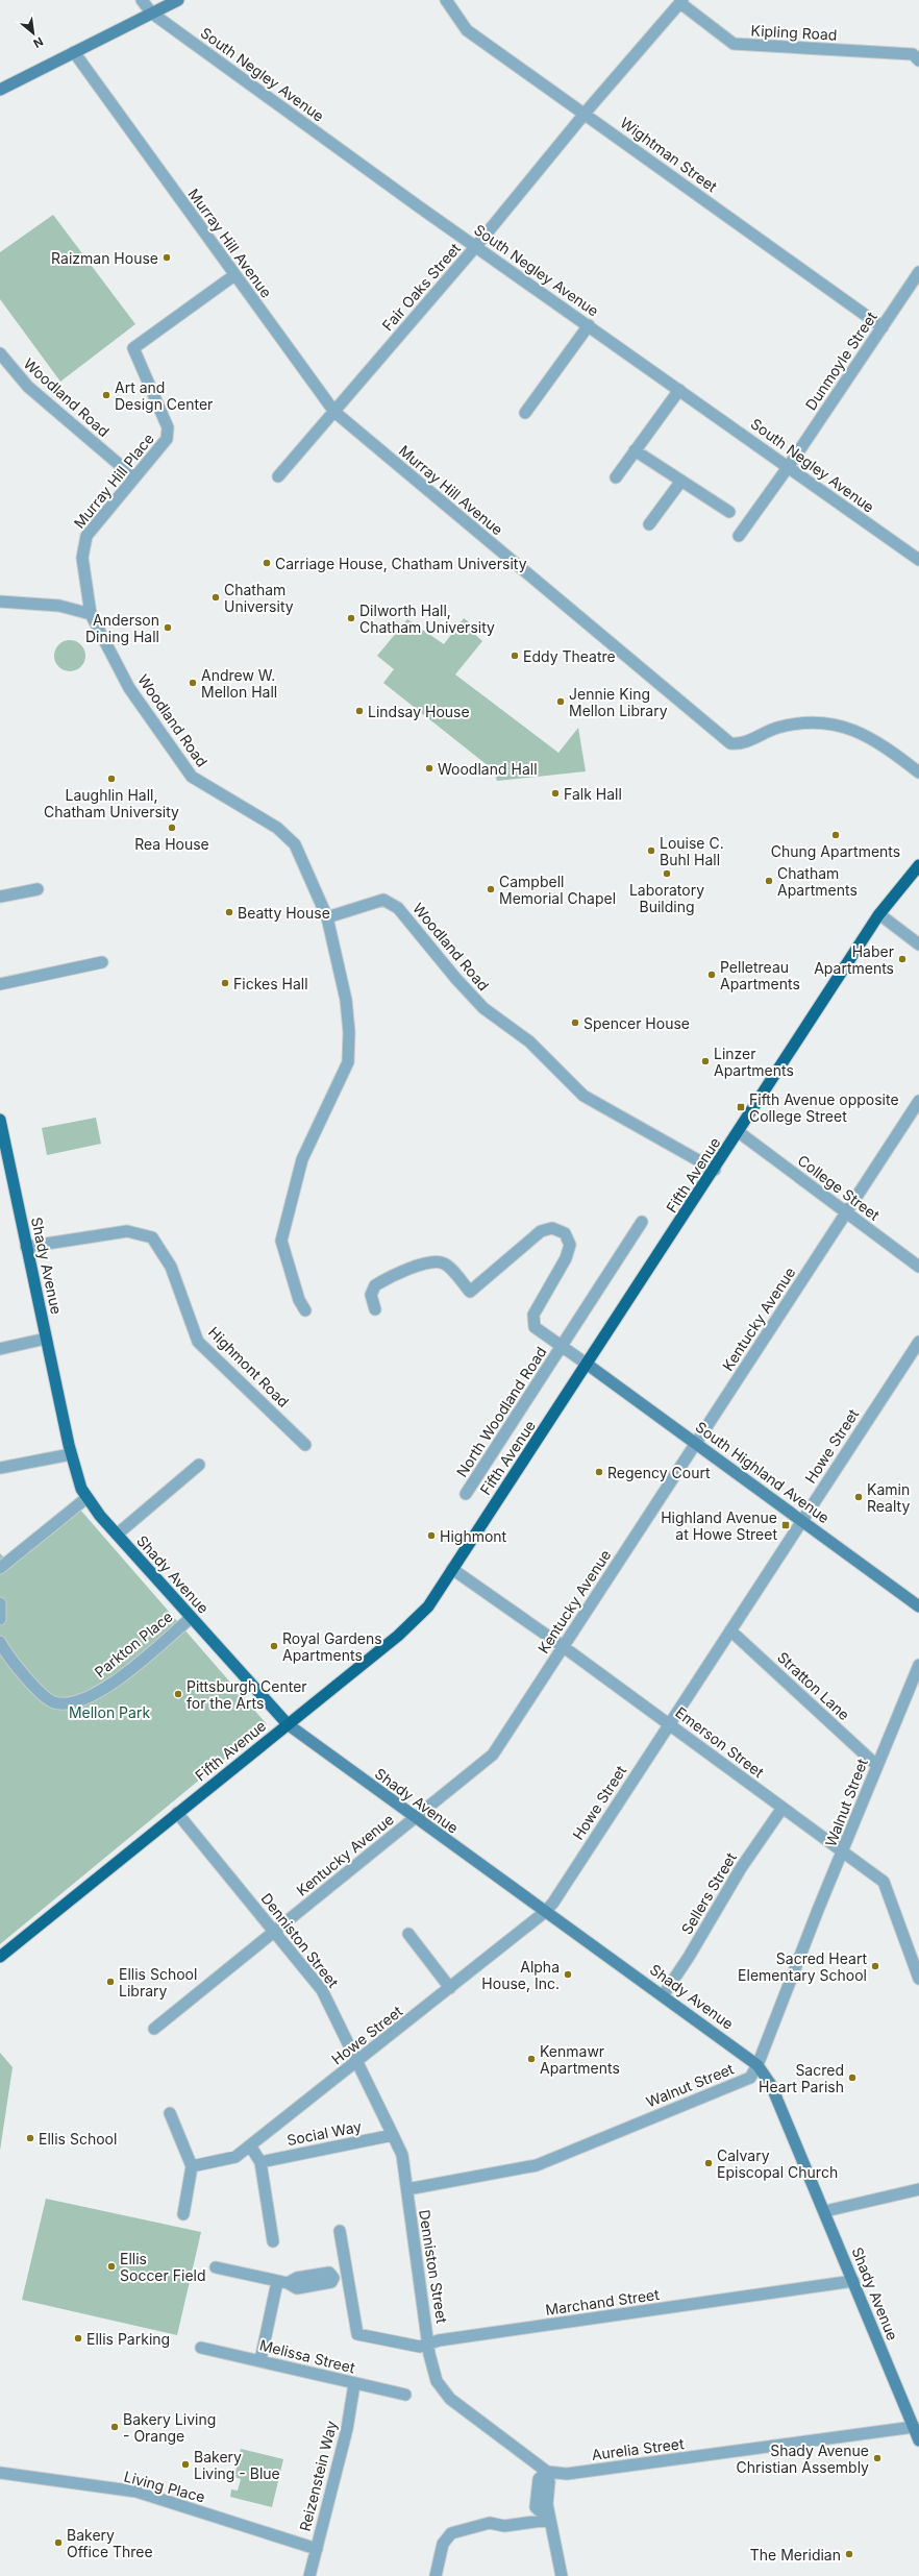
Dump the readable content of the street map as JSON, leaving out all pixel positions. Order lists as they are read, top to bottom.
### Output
{
  "streets": {
    "highway": ["Fifth Avenue"],
    "main road": ["Shady Avenue", "South Highland Avenue"],
    "street": [
      "Kipling Road",
      "South Negley Avenue",
      "Wightman Street",
      "Murray Hill Avenue",
      "Fair Oaks Street",
      "Dunmoyle Street",
      "Woodland Road",
      "Murray Hill Place",
      "College Street",
      "Kentucky Avenue",
      "Highmont Road",
      "North Woodland Road",
      "Howe Street",
      "Parkton Place",
      "Stratton Lane",
      "Emerson Street",
      "Walnut Street",
      "Sellers Street",
      "Denniston Street",
      "Social Way",
      "Marchand Street",
      "Melissa Street",
      "Aurelia Street",
      "Reizenstein Way",
      "Living Place"
    ]
  },
  "crossings": [
    ["Kipling Road", "Fair Oaks Street"],
    ["South Negley Avenue", "Fair Oaks Street"],
    ["South Negley Avenue", "Dunmoyle Street"],
    ["Wightman Street", "Fair Oaks Street"],
    ["Wightman Street", "Dunmoyle Street"],
    ["Murray Hill Avenue", "Fair Oaks Street"],
    ["Murray Hill Avenue", "Murray Hill Place"],
    ["Woodland Road", "Murray Hill Place"],
    ["Woodland Road", "Fifth Avenue"],
    ["Fifth Avenue", "College Street"],
    ["Fifth Avenue", "Shady Avenue"],
    ["Fifth Avenue", "North Woodland Road"],
    ["Fifth Avenue", "South Highland Avenue"],
    ["Fifth Avenue", "Emerson Street"],
    ["Fifth Avenue", "Denniston Street"],
    ["College Street", "Kentucky Avenue"],
    ["Shady Avenue", "Kentucky Avenue"],
    ["Shady Avenue", "Highmont Road"],
    ["Shady Avenue", "Howe Street"],
    ["Shady Avenue", "Parkton Place"],
    ["Shady Avenue", "Walnut Street"],
    ["Shady Avenue", "Sellers Street"],
    ["Shady Avenue", "Marchand Street"],
    ["Shady Avenue", "Aurelia Street"],
    ["Kentucky Avenue", "South Highland Avenue"],
    ["Kentucky Avenue", "Emerson Street"],
    ["Kentucky Avenue", "Denniston Street"],
    ["North Woodland Road", "South Highland Avenue"],
    ["Howe Street", "South Highland Avenue"],
    ["Howe Street", "Stratton Lane"],
    ["Howe Street", "Emerson Street"],
    ["Howe Street", "Denniston Street"],
    ["Stratton Lane", "Walnut Street"],
    ["Emerson Street", "Walnut Street"],
    ["Emerson Street", "Sellers Street"],
    ["Walnut Street", "Denniston Street"],
    ["Denniston Street", "Social Way"],
    ["Denniston Street", "Marchand Street"],
    ["Denniston Street", "Aurelia Street"],
    ["Marchand Street", "Aurelia Street"],
    ["Melissa Street", "Reizenstein Way"],
    ["Reizenstein Way", "Living Place"]
  ],
  "parks": ["Mellon Park"],
  "places": {
    "other": [
      "Raizman House",
      "Art and Design Center",
      "Carriage House, Chatham University",
      "Chatham University",
      "Dilworth Hall, Chatham University",
      "Anderson Dining Hall",
      "Eddy Theatre",
      "Andrew W. Mellon Hall",
      "Jennie King Mellon Library",
      "Lindsay House",
      "Woodland Hall",
      "Laughlin Hall, Chatham University",
      "Falk Hall",
      "Rea House",
      "Chung Apartments",
      "Louise C. Buhl Hall",
      "Laboratory Building",
      "Chatham Apartments",
      "Campbell Memorial Chapel",
      "Beatty House",
      "Haber Apartments",
      "Pelletreau Apartments",
      "Fickes Hall",
      "Spencer House",
      "Linzer Apartments",
      "Regency Court",
      "Kamin Realty",
      "Highmont",
      "Royal Gardens Apartments",
      "Pittsburgh Center for the Arts",
      "Sacred Heart Elementary School",
      "Alpha House, Inc.",
      "Ellis School Library",
      "Kenmawr Apartments",
      "Sacred Heart Parish",
      "Ellis School",
      "Calvary Episcopal Church",
      "Ellis Soccer Field",
      "Ellis Parking",
      "Bakery Living - Orange",
      "Shady Avenue Christian Assembly",
      "Bakery Living - Blue",
      "Bakery Office Three",
      "The Meridian"
    ],
    "transit": ["Fifth Avenue opposite College Street", "Highland Avenue at Howe Street"]
  },
  "north": "bottom right"
}
